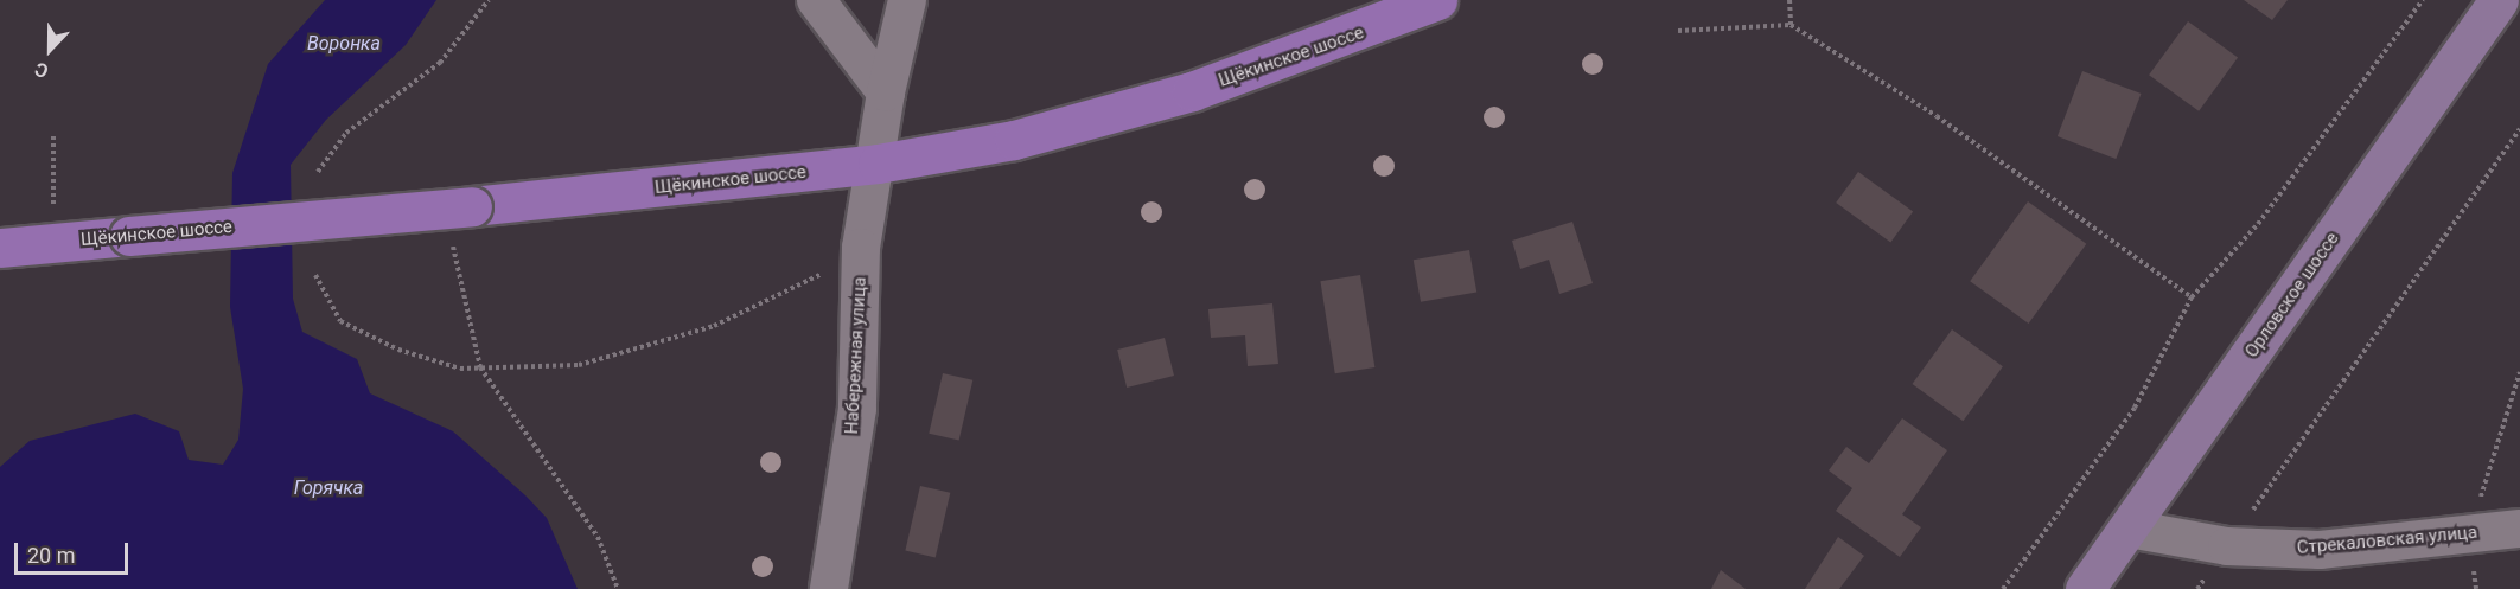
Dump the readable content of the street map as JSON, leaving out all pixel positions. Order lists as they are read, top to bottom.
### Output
{
  "streets": {
    "main road": ["Щёкинское шоссе", "Орловское шоссе"],
    "street": ["Набережная улица", "Стрекаловская улица"]
  },
  "crossings": [
    ["Щёкинское шоссе", "Набережная улица"],
    ["Орловское шоссе", "Стрекаловская улица"]
  ],
  "water": ["Воронка", "Горячка"],
  "scale_bar": "20 m",
  "north": "bottom"
}
